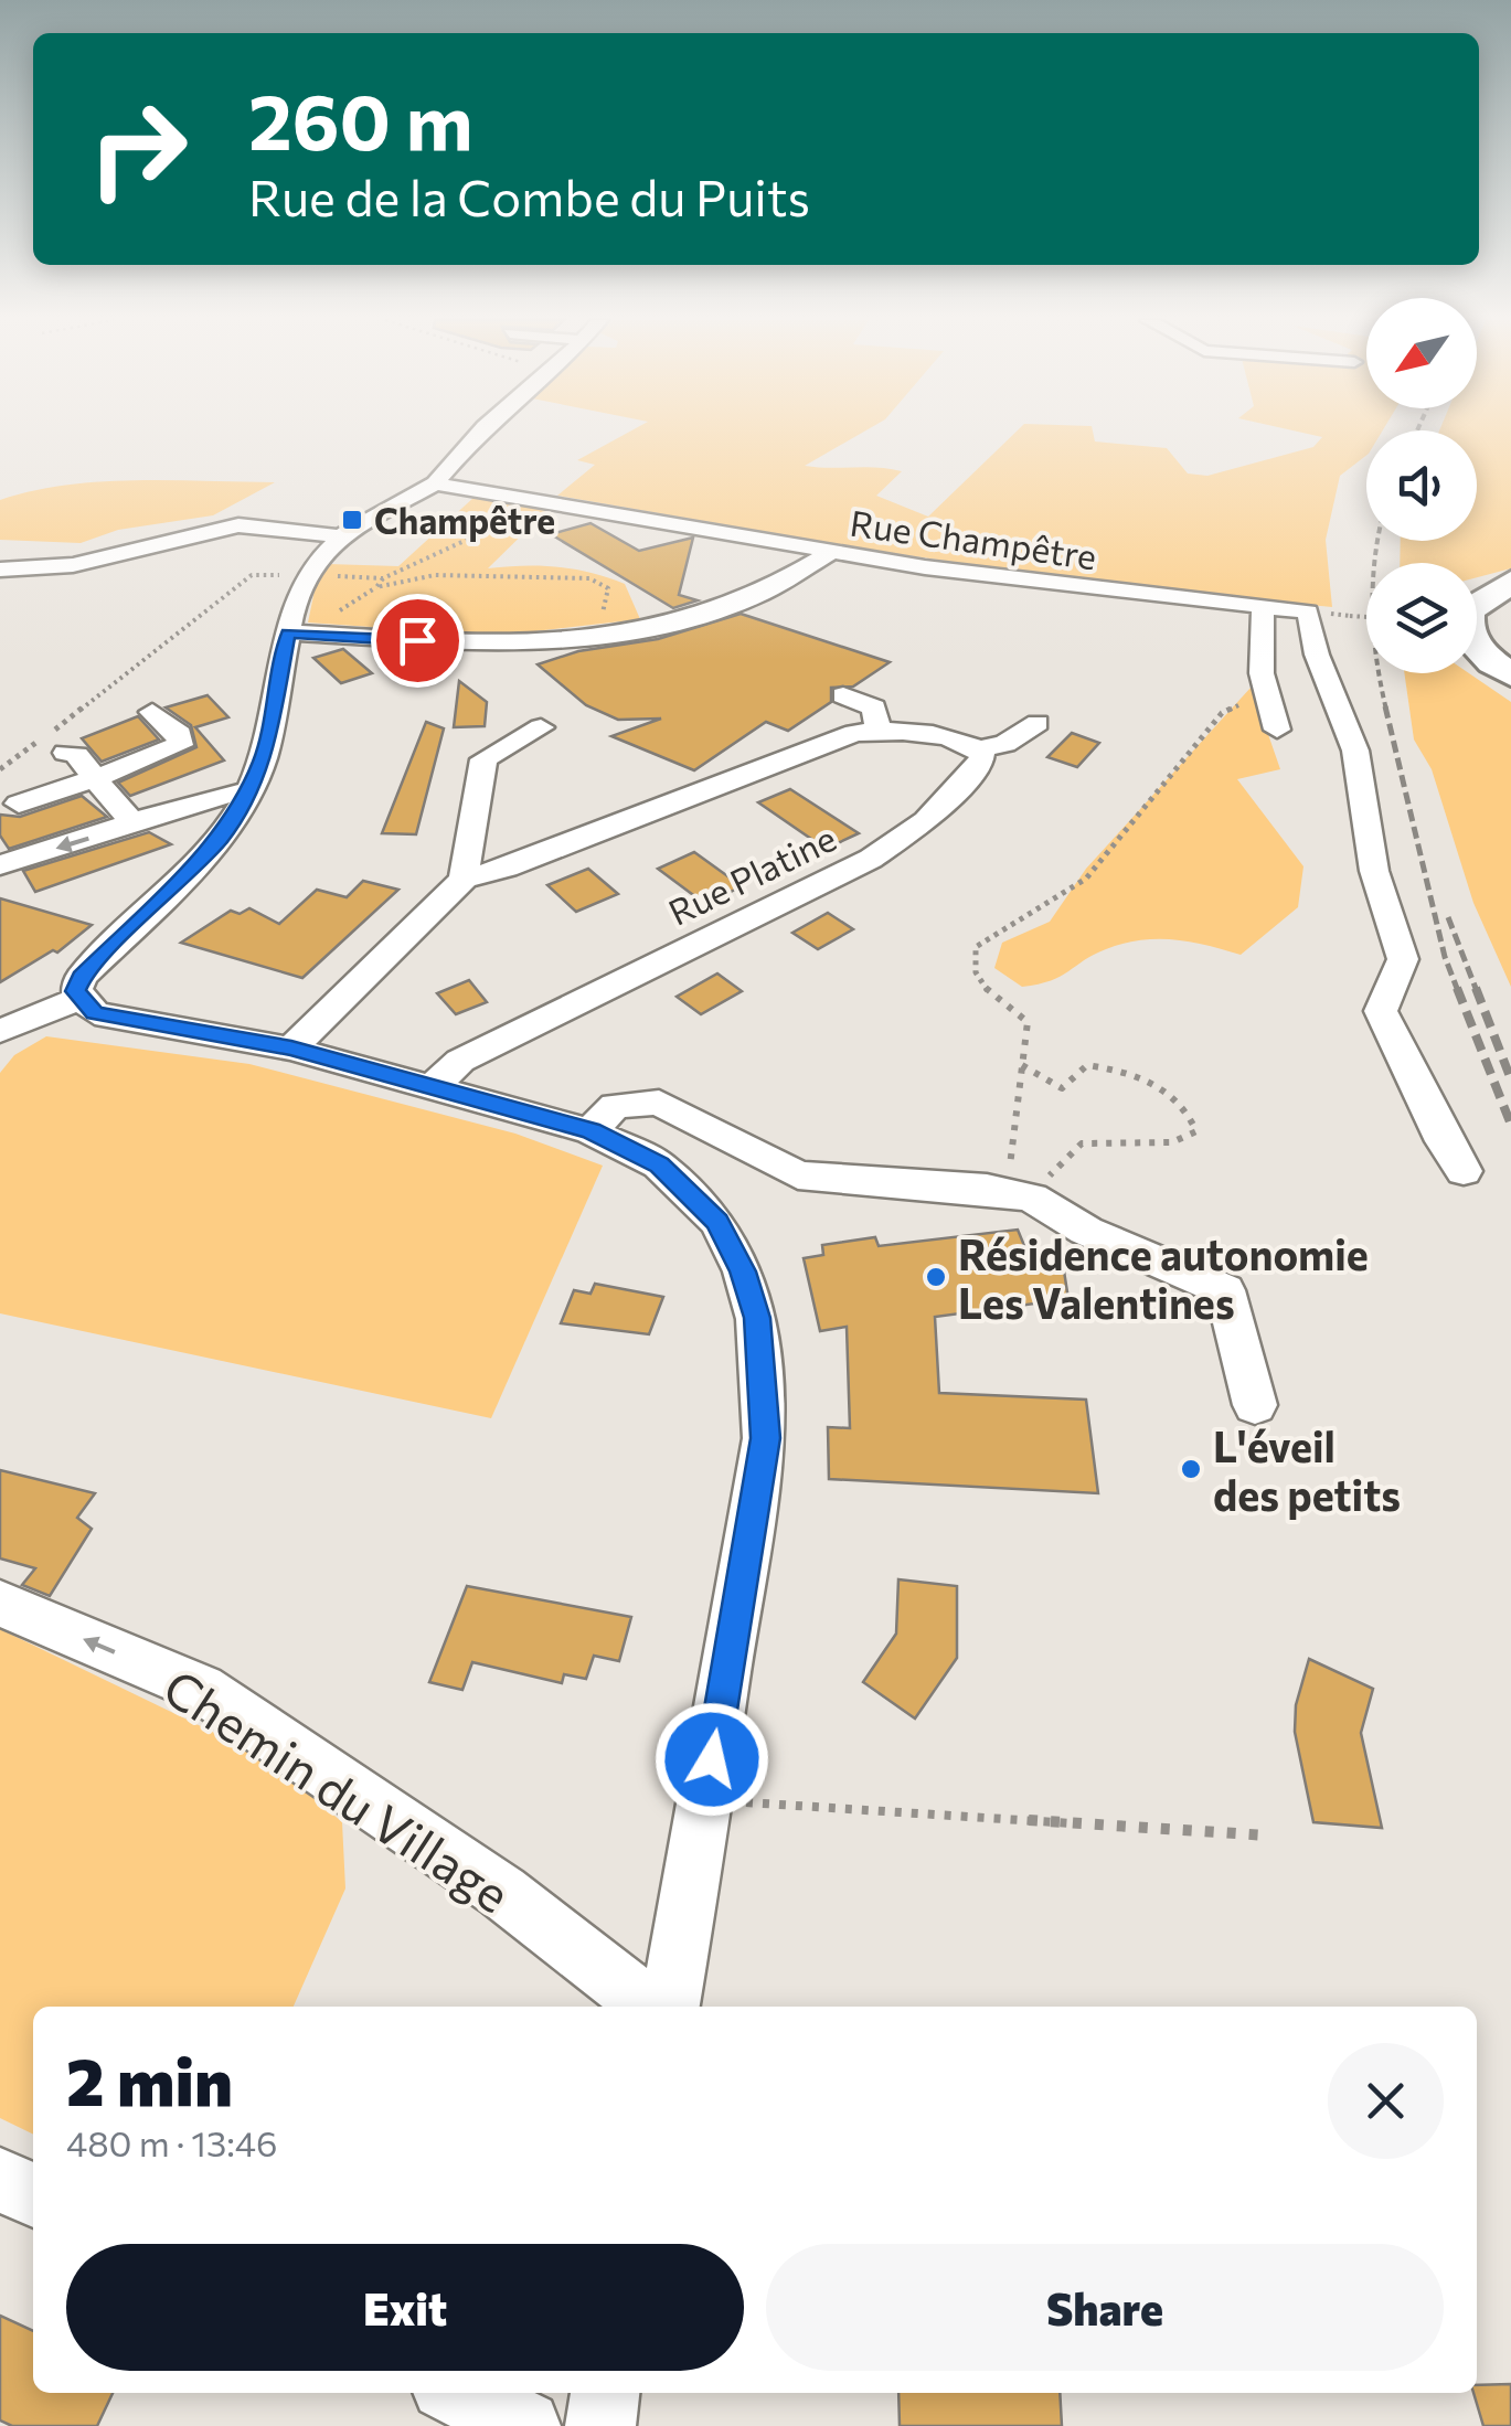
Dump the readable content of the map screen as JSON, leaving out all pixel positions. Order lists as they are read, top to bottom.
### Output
{
  "streets": {
    "street": ["Rue Champêtre", "Rue Platine", "Chemin du Village"]
  },
  "one_way": ["Chemin du Village"],
  "places": {
    "transit": ["Champêtre"],
    "other": ["Résidence autonomie Les Valentines", "L'éveil des petits"]
  },
  "north": "bottom left",
  "page": {
    "turn": ["260 m", "Rue de la Combe du Puits"],
    "heading": ["2 min", "480 m · 13:46"],
    "buttons": ["Exit", "Share"]
  }
}
